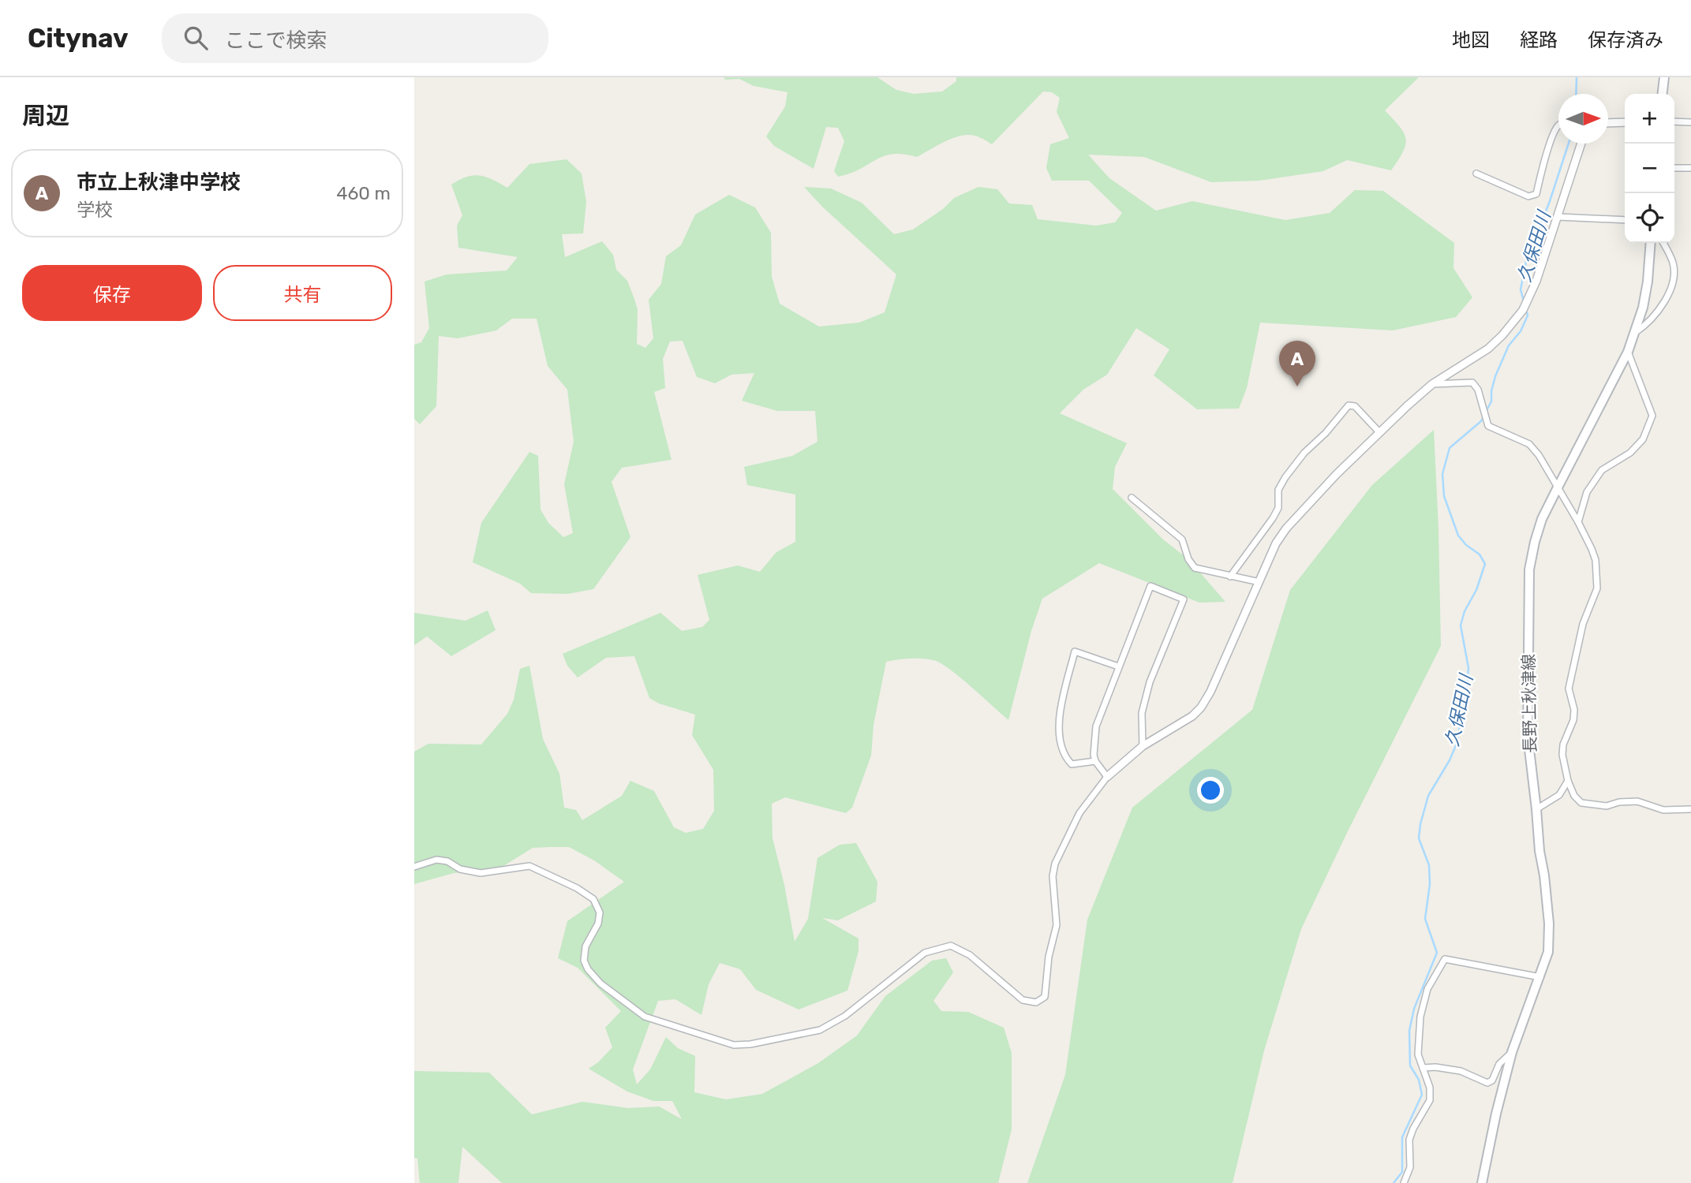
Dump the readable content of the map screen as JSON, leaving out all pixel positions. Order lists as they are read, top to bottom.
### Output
{
  "streets": {
    "main road": ["長野上秋津線"]
  },
  "water": ["久保田川"],
  "north": "right",
  "page": {
    "header": "Citynav",
    "search": "ここで検索",
    "nav": ["地図", "経路", "保存済み"],
    "heading": "周辺",
    "map_buttons": ["+", "−"],
    "list": [
      {
        "mark": "A",
        "name": "市立上秋津中学校",
        "note": "学校",
        "value": "460 m"
      }
    ],
    "buttons": ["保存", "共有"],
    "pins": "A"
  }
}
